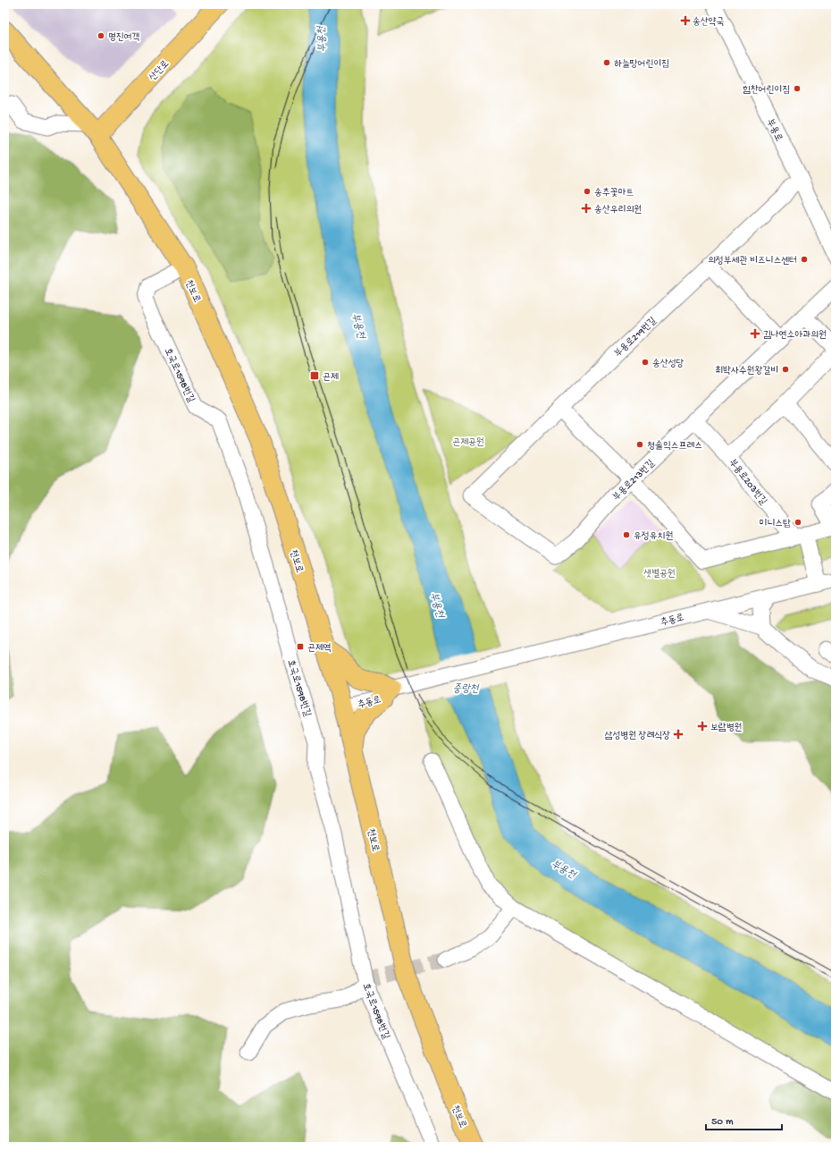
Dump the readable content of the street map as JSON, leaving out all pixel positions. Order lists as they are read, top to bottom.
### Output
{
  "streets": {
    "main road": ["산단로", "천보로"],
    "street": [
      "부용로",
      "부용로219번길",
      "호국로1598번길",
      "부용로213번길",
      "부용로203번길",
      "추동로"
    ]
  },
  "crossings": [
    ["산단로", "천보로"],
    ["부용로", "부용로219번길"],
    ["천보로", "호국로1598번길"],
    ["천보로", "추동로"],
    ["부용로219번길", "부용로213번길"]
  ],
  "water": ["부용천", "중랑천"],
  "parks": ["곤제공원", "샛별공원"],
  "places": {
    "health": [
      "송산약국",
      "송산우리의원",
      "김나연소아과의원",
      "보람병원",
      "삼성병원 장례식장"
    ],
    "other": [
      "명진여객",
      "하늘땅어린이집",
      "힘찬어린이집",
      "송추꽃마트",
      "의정부세관 비즈니스센터",
      "송산성당",
      "최박사수원왕갈비",
      "청솔익스프레스",
      "미니스탑",
      "유정유치원"
    ],
    "transit": ["곤제", "곤제역"]
  },
  "scale_bar": "50 m"
}
